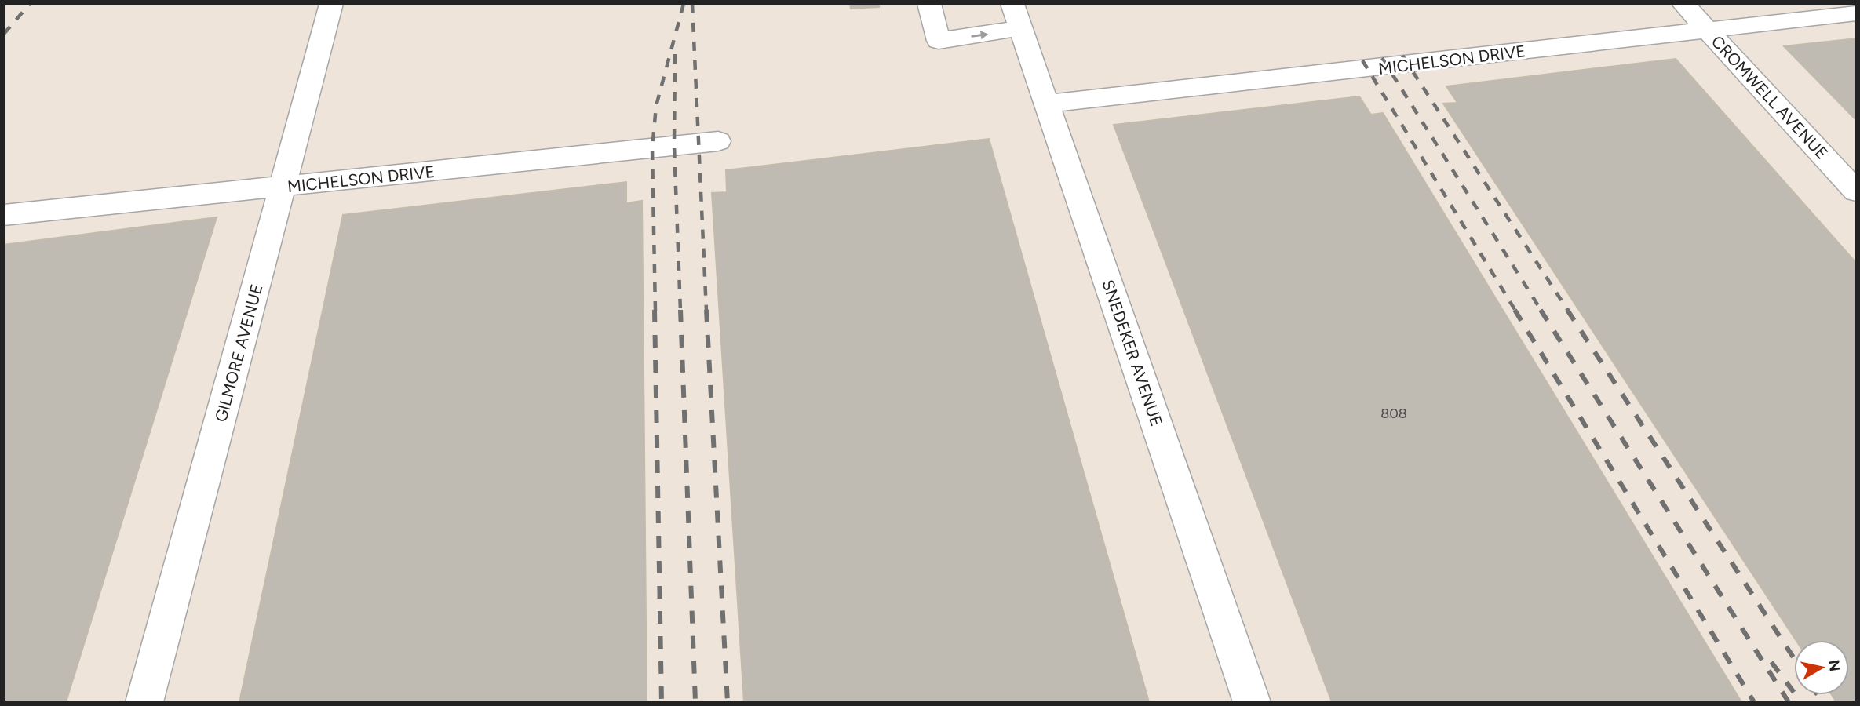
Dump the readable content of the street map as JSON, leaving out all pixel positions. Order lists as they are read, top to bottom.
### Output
{
  "streets": {
    "street": [
      "MICHELSON DRIVE",
      "CROMWELL AVENUE",
      "GILMORE AVENUE",
      "SNEDEKER AVENUE"
    ]
  },
  "crossings": [
    ["MICHELSON DRIVE", "CROMWELL AVENUE"],
    ["MICHELSON DRIVE", "GILMORE AVENUE"],
    ["MICHELSON DRIVE", "SNEDEKER AVENUE"]
  ],
  "house_numbers": ["808"],
  "north": "right"
}
